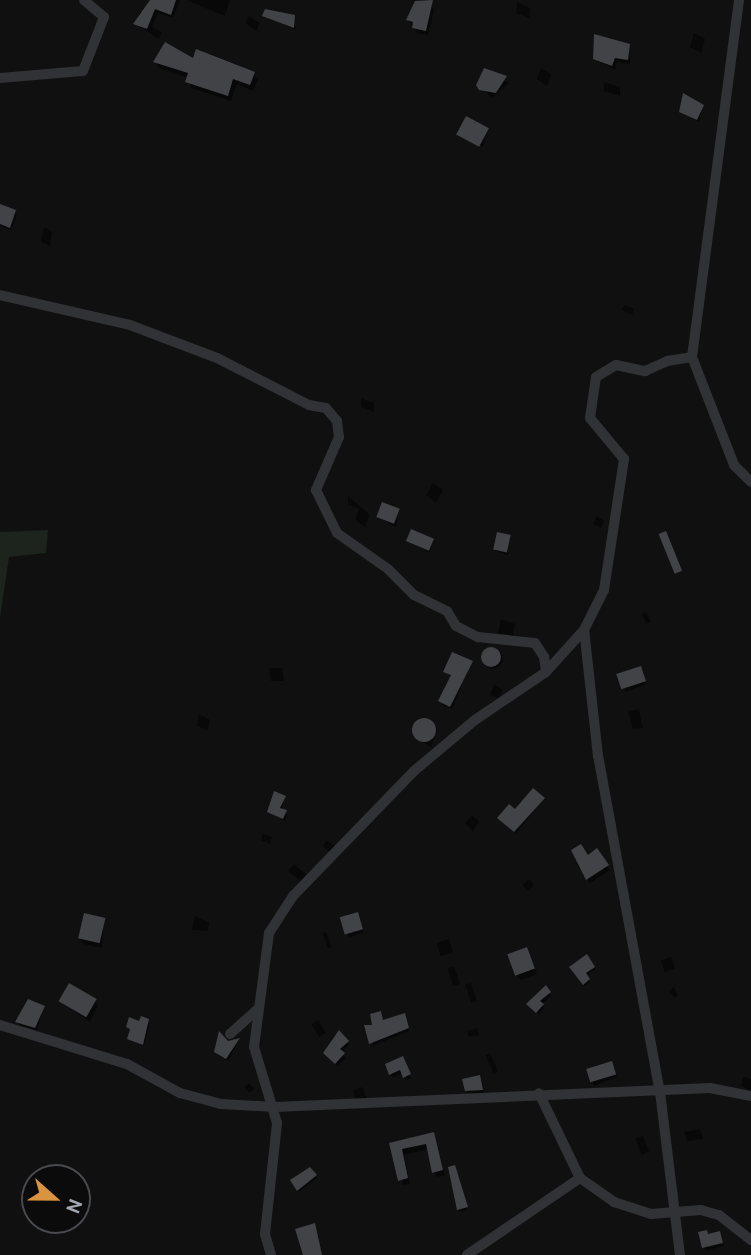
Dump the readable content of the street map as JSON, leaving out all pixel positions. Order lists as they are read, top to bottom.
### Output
{
  "north": "right"
}
